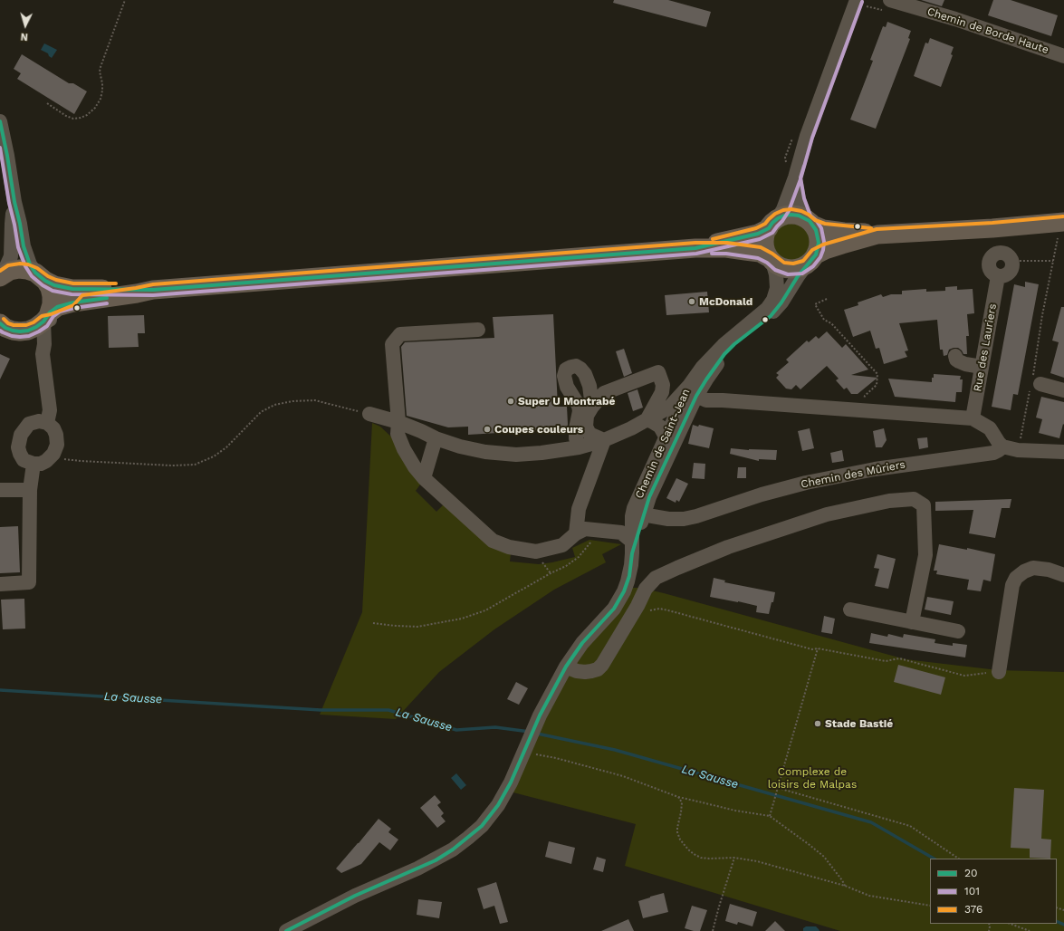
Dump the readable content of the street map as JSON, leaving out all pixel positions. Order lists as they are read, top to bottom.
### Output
{
  "streets": {
    "street": [
      "Chemin de Borde Haute",
      "Rue des Lauriers",
      "Chemin de Saint-Jean",
      "Chemin des Mûriers"
    ]
  },
  "crossings": [
    ["Chemin de Saint-Jean", "Chemin des Mûriers"]
  ],
  "water": ["La Sausse"],
  "parks": ["Complexe de loisirs de Malpas"],
  "places": [
    "McDonald",
    "Super U Montrabé",
    "Coupes couleurs",
    "Stade Bastié"
  ],
  "lines": ["transit line 101", "transit line 20", "transit line 376"],
  "legend": ["20", "101", "376"],
  "north": "bottom"
}
